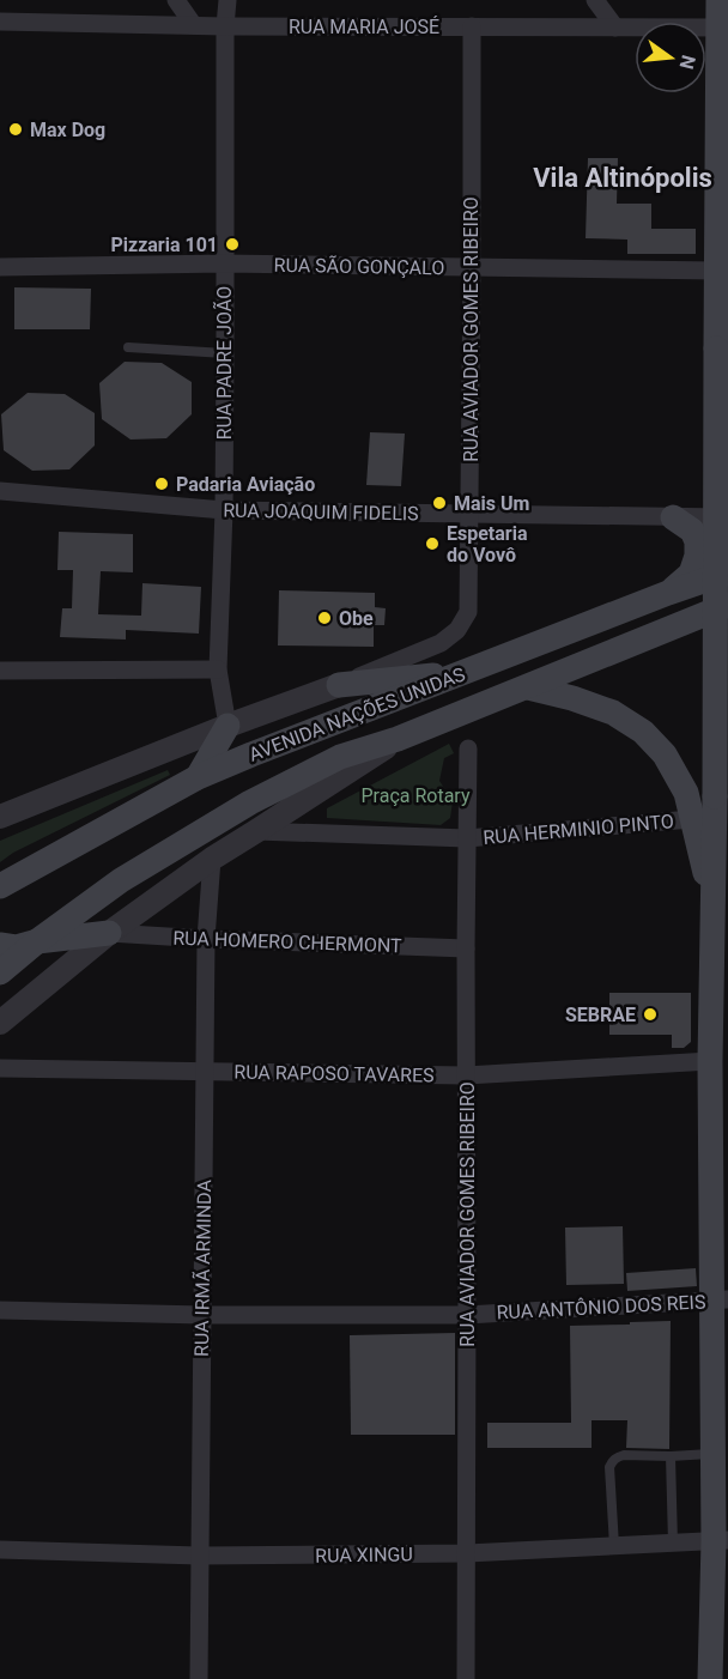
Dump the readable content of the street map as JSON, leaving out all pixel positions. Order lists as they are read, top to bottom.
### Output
{
  "streets": {
    "main road": ["AVENIDA NAÇÕES UNIDAS"],
    "street": [
      "RUA MARIA JOSÉ",
      "RUA SÃO GONÇALO",
      "RUA AVIADOR GOMES RIBEIRO",
      "RUA PADRE JOÃO",
      "RUA JOAQUIM FIDELIS",
      "RUA HERMINIO PINTO",
      "RUA HOMERO CHERMONT",
      "RUA RAPOSO TAVARES",
      "RUA IRMÃ ARMINDA",
      "RUA ANTÔNIO DOS REIS",
      "RUA XINGU"
    ]
  },
  "crossings": [
    ["RUA MARIA JOSÉ", "RUA AVIADOR GOMES RIBEIRO"],
    ["RUA MARIA JOSÉ", "RUA PADRE JOÃO"],
    ["RUA SÃO GONÇALO", "RUA AVIADOR GOMES RIBEIRO"],
    ["RUA SÃO GONÇALO", "RUA PADRE JOÃO"],
    ["RUA AVIADOR GOMES RIBEIRO", "RUA JOAQUIM FIDELIS"],
    ["RUA AVIADOR GOMES RIBEIRO", "AVENIDA NAÇÕES UNIDAS"],
    ["RUA AVIADOR GOMES RIBEIRO", "RUA HERMINIO PINTO"],
    ["RUA AVIADOR GOMES RIBEIRO", "RUA HOMERO CHERMONT"],
    ["RUA AVIADOR GOMES RIBEIRO", "RUA RAPOSO TAVARES"],
    ["RUA AVIADOR GOMES RIBEIRO", "RUA ANTÔNIO DOS REIS"],
    ["RUA AVIADOR GOMES RIBEIRO", "RUA XINGU"],
    ["RUA PADRE JOÃO", "RUA JOAQUIM FIDELIS"],
    ["RUA PADRE JOÃO", "AVENIDA NAÇÕES UNIDAS"],
    ["AVENIDA NAÇÕES UNIDAS", "RUA HOMERO CHERMONT"],
    ["AVENIDA NAÇÕES UNIDAS", "RUA IRMÃ ARMINDA"],
    ["RUA HOMERO CHERMONT", "RUA IRMÃ ARMINDA"],
    ["RUA RAPOSO TAVARES", "RUA IRMÃ ARMINDA"],
    ["RUA IRMÃ ARMINDA", "RUA ANTÔNIO DOS REIS"],
    ["RUA IRMÃ ARMINDA", "RUA XINGU"]
  ],
  "districts": ["Vila Altinópolis"],
  "parks": ["Praça Rotary"],
  "places": [
    "Max Dog",
    "Pizzaria 101",
    "Padaria Aviação",
    "Mais Um",
    "Espetaria do Vovô",
    "Obe",
    "SEBRAE"
  ],
  "north": "right"
}
